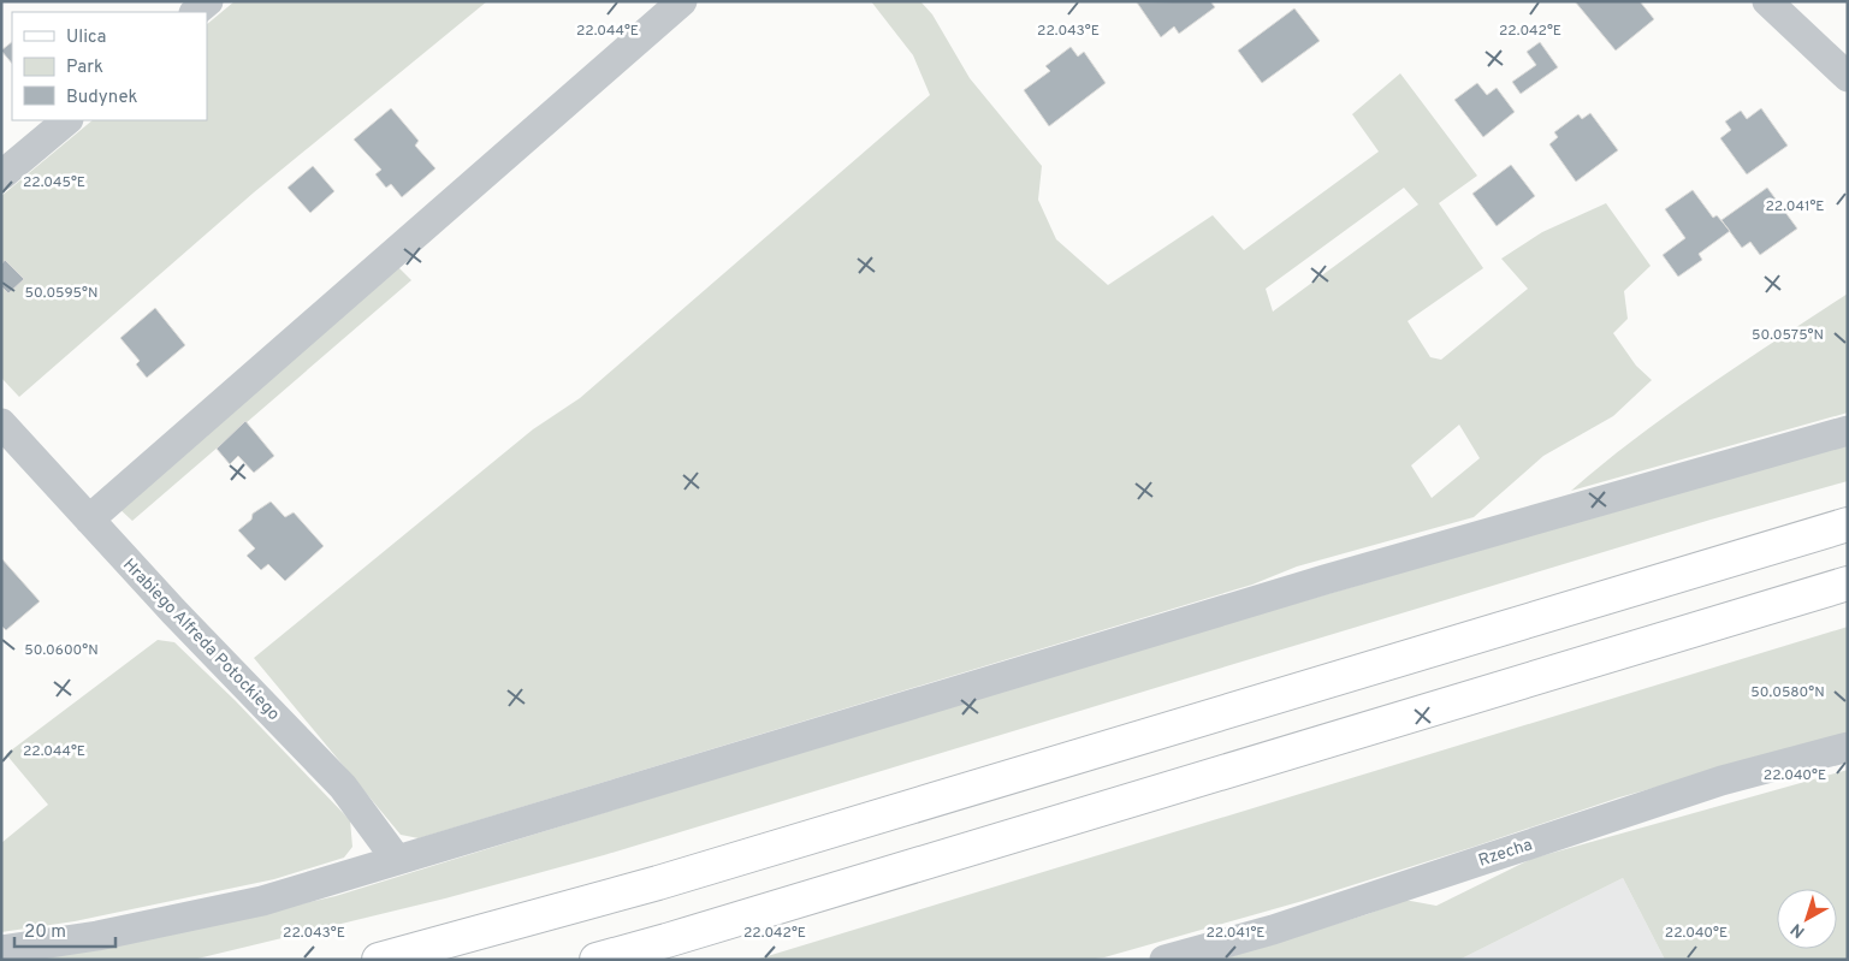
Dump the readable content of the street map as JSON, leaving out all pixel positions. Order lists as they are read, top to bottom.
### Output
{
  "streets": {
    "street": ["Hrabiego Alfreda Potockiego", "Rzecha"]
  },
  "legend": ["Ulica", "Park", "Budynek"],
  "scale_bar": "20 m",
  "north": "bottom left",
  "coordinates": [
    "22.044°E",
    "22.043°E",
    "22.042°E",
    "22.045°E",
    "22.041°E",
    "50.0595°N",
    "50.0575°N",
    "50.0600°N",
    "50.0580°N",
    "22.040°E"
  ]
}
